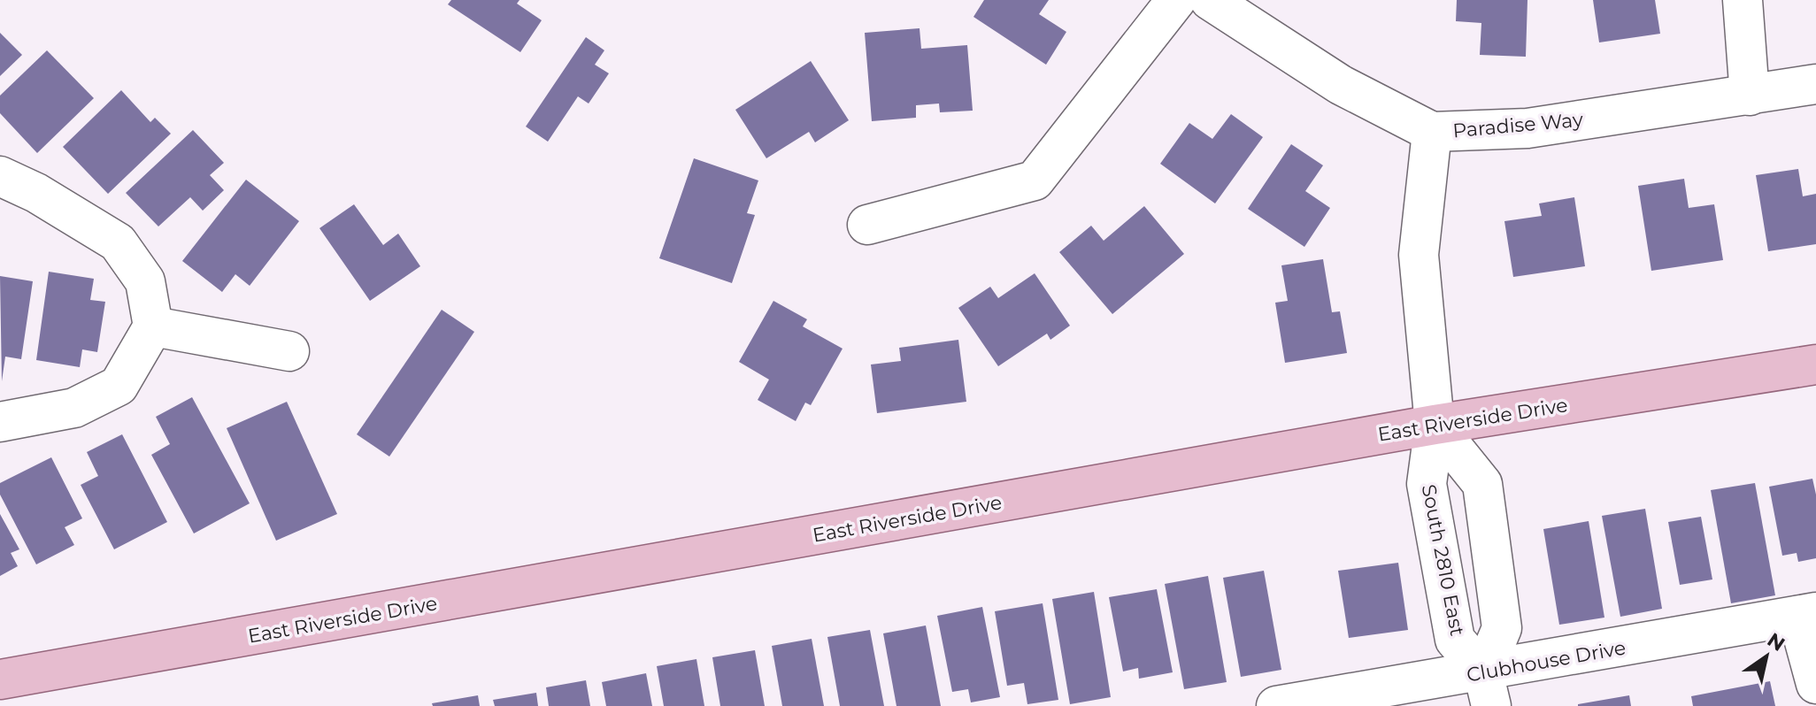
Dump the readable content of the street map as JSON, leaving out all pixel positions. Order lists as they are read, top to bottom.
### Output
{
  "streets": {
    "main road": ["East Riverside Drive"],
    "street": ["Paradise Way", "South 2810 East", "Clubhouse Drive"]
  },
  "crossings": [
    ["Paradise Way", "South 2810 East"],
    ["East Riverside Drive", "South 2810 East"],
    ["South 2810 East", "Clubhouse Drive"]
  ],
  "north": "top right"
}
